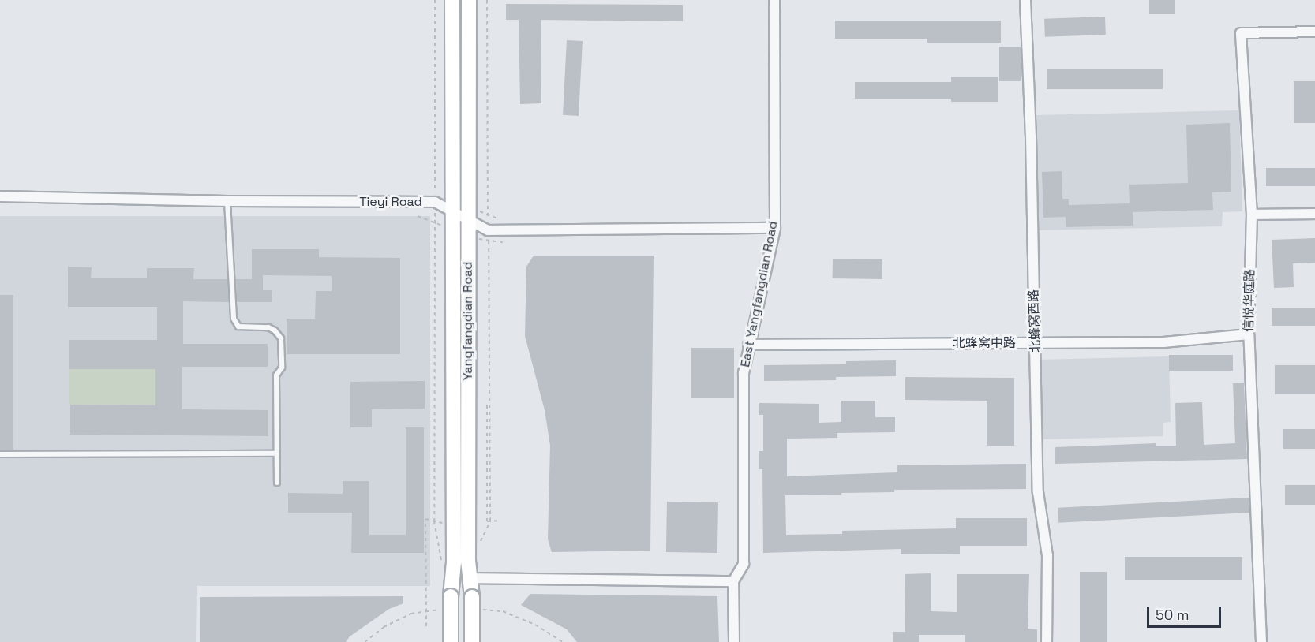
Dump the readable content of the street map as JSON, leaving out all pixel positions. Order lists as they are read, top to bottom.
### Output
{
  "streets": {
    "main road": ["Yangfangdian Road"],
    "street": [
      "Tieyi Road",
      "East Yangfangdian Road",
      "信悦华庭路",
      "北蜂窝西路",
      "北蜂窝中路"
    ]
  },
  "crossings": [
    ["Tieyi Road", "East Yangfangdian Road"],
    ["Tieyi Road", "Yangfangdian Road"],
    ["East Yangfangdian Road", "北蜂窝中路"],
    ["信悦华庭路", "北蜂窝中路"],
    ["北蜂窝西路", "北蜂窝中路"]
  ],
  "scale_bar": "50 m"
}
